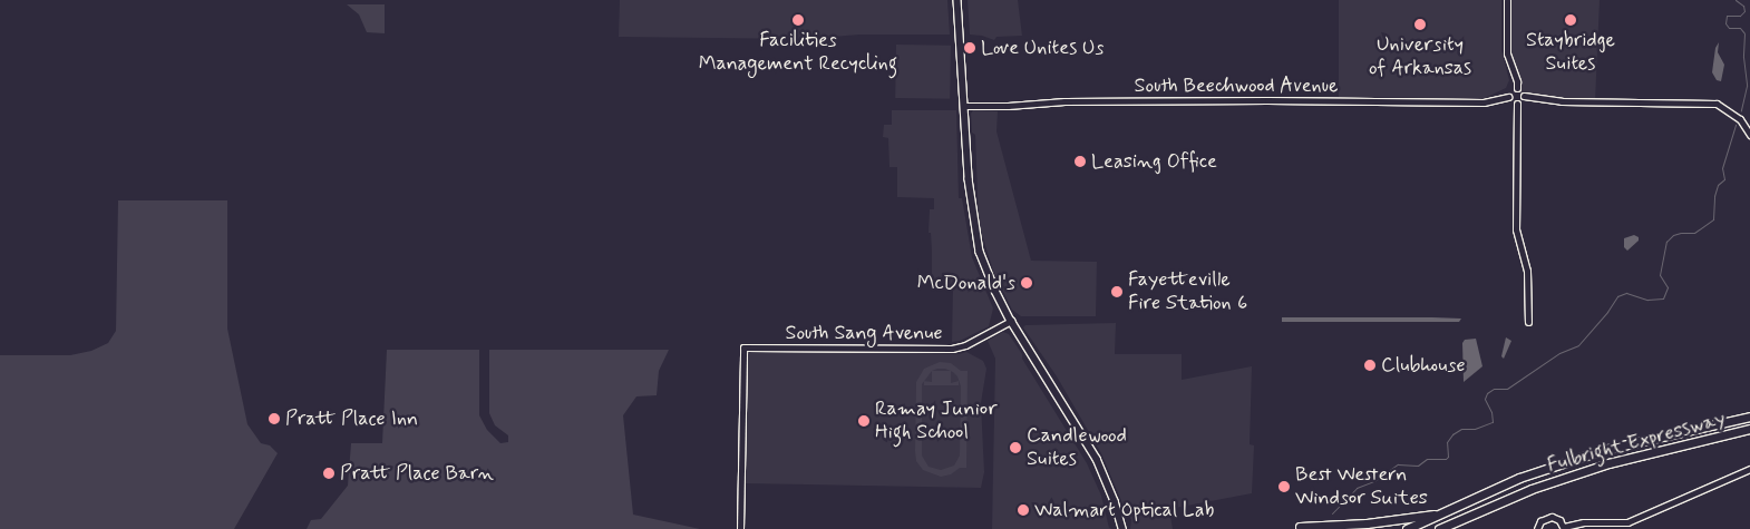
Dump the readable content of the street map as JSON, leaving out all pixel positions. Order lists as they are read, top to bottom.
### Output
{
  "streets": {
    "highway": ["Fulbright Expressway"],
    "street": ["South Beechwood Avenue", "South Sang Avenue"]
  },
  "places": [
    "Facilities Management Recycling",
    "Staybridge Suites",
    "University of Arkansas",
    "Love Unites Us",
    "Leasing Office",
    "McDonald's",
    "Fayetteville Fire Station 6",
    "Clubhouse",
    "Pratt Place Inn",
    "Ramay Junior High School",
    "Candlewood Suites",
    "Pratt Place Barn",
    "Best Western Windsor Suites",
    "Walmart Optical Lab"
  ]
}
